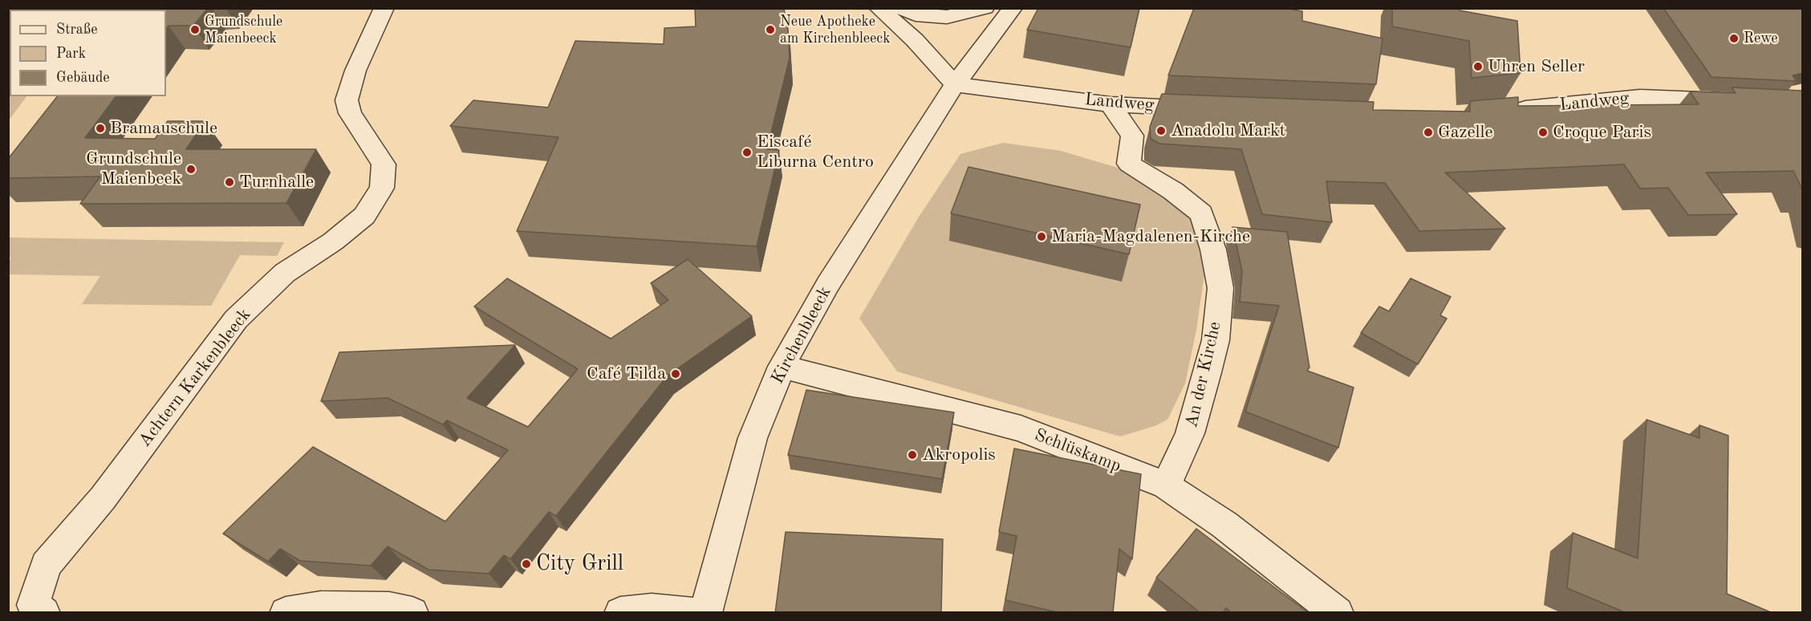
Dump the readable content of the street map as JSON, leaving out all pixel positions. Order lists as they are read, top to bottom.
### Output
{
  "streets": {
    "street": [
      "Landweg",
      "Kirchenbleeck",
      "An der Kirche",
      "Achtern Karkenbleeck",
      "Schlüskamp"
    ]
  },
  "crossings": [
    ["Landweg", "Kirchenbleeck"],
    ["Landweg", "An der Kirche"],
    ["Kirchenbleeck", "Schlüskamp"],
    ["An der Kirche", "Schlüskamp"]
  ],
  "places": [
    "Grundschule Maienbeeck",
    "Neue Apotheke am Kirchenbleeck",
    "Rewe",
    "Uhren Seller",
    "Bramauschule",
    "Anadolu Markt",
    "Gazelle",
    "Croque Paris",
    "Eiscafé Liburna Centro",
    "Grundschule Maienbeek",
    "Turnhalle",
    "Maria-Magdalenen-Kirche",
    "Café Tilda",
    "Akropolis",
    "City Grill"
  ],
  "legend": ["Straße", "Park", "Gebäude"]
}
